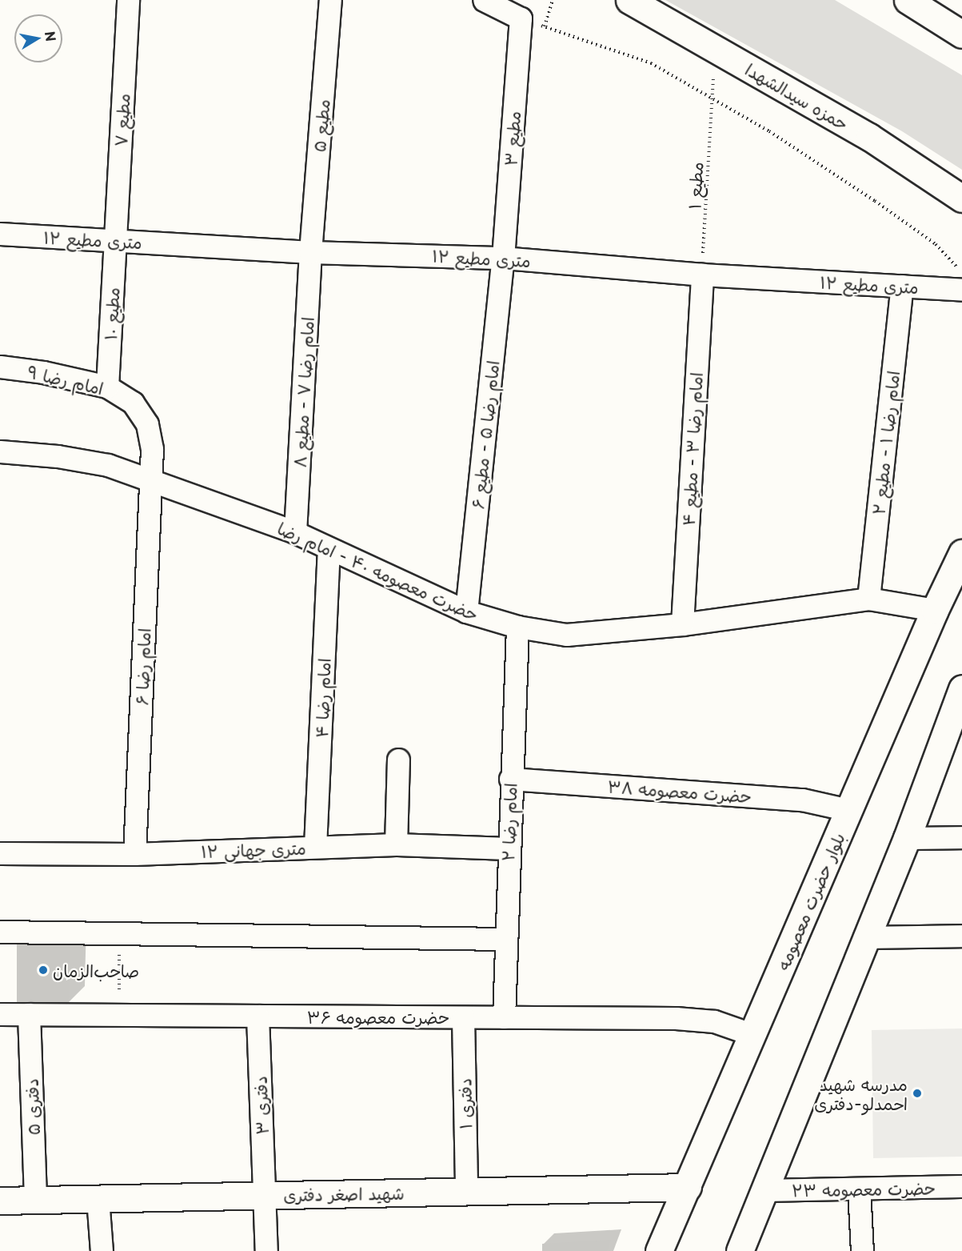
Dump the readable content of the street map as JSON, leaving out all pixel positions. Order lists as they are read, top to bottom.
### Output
{
  "streets": {
    "main road": ["حمزه سیدالشهدا", "بلوار حضرت معصومه", "شهید اصغر دفتری"],
    "street": [
      "مطیع ۷",
      "مطیع ۵",
      "مطیع ۳",
      "۱۲ متری مطیع",
      "مطیع ۱۰",
      "امام رضا ۹",
      "امام رضا ۷ - مطیع ۸",
      "امام رضا ۵ - مطیع ۶",
      "امام رضا ۱ - مطیع ۲",
      "امام رضا ۳ - مطیع ۴",
      "حضرت معصومه ۴۰ - امام رضا",
      "امام رضا ۶",
      "امام رضا ۴",
      "حضرت معصومه ۳۸",
      "امام رضا ۲",
      "۱۲ متری جهانی",
      "حضرت معصومه ۳۶",
      "دفتری ۱",
      "دفتری ۳",
      "دفتری ۵",
      "حضرت معصومه ۲۳"
    ],
    "path": ["مطیع ۱"]
  },
  "crossings": [
    ["مطیع ۷", "۱۲ متری مطیع"],
    ["مطیع ۷", "مطیع ۱۰"],
    ["مطیع ۵", "۱۲ متری مطیع"],
    ["مطیع ۵", "امام رضا ۷ - مطیع ۸"],
    ["مطیع ۳", "۱۲ متری مطیع"],
    ["مطیع ۳", "امام رضا ۵ - مطیع ۶"],
    ["مطیع ۱", "۱۲ متری مطیع"],
    ["مطیع ۱", "امام رضا ۳ - مطیع ۴"],
    ["۱۲ متری مطیع", "مطیع ۱۰"],
    ["۱۲ متری مطیع", "امام رضا ۷ - مطیع ۸"],
    ["۱۲ متری مطیع", "امام رضا ۵ - مطیع ۶"],
    ["۱۲ متری مطیع", "امام رضا ۱ - مطیع ۲"],
    ["۱۲ متری مطیع", "امام رضا ۳ - مطیع ۴"],
    ["مطیع ۱۰", "امام رضا ۹"],
    ["امام رضا ۹", "حضرت معصومه ۴۰ - امام رضا"],
    ["امام رضا ۹", "امام رضا ۶"],
    ["امام رضا ۷ - مطیع ۸", "حضرت معصومه ۴۰ - امام رضا"],
    ["امام رضا ۵ - مطیع ۶", "حضرت معصومه ۴۰ - امام رضا"],
    ["امام رضا ۱ - مطیع ۲", "حضرت معصومه ۴۰ - امام رضا"],
    ["امام رضا ۳ - مطیع ۴", "حضرت معصومه ۴۰ - امام رضا"],
    ["حضرت معصومه ۴۰ - امام رضا", "امام رضا ۶"],
    ["حضرت معصومه ۴۰ - امام رضا", "امام رضا ۴"],
    ["حضرت معصومه ۴۰ - امام رضا", "امام رضا ۲"],
    ["حضرت معصومه ۴۰ - امام رضا", "بلوار حضرت معصومه"],
    ["امام رضا ۶", "۱۲ متری جهانی"],
    ["امام رضا ۴", "۱۲ متری جهانی"],
    ["حضرت معصومه ۳۸", "امام رضا ۲"],
    ["حضرت معصومه ۳۸", "بلوار حضرت معصومه"],
    ["امام رضا ۲", "۱۲ متری جهانی"],
    ["امام رضا ۲", "حضرت معصومه ۳۶"],
    ["بلوار حضرت معصومه", "حضرت معصومه ۳۶"],
    ["بلوار حضرت معصومه", "شهید اصغر دفتری"],
    ["حضرت معصومه ۳۶", "دفتری ۱"],
    ["حضرت معصومه ۳۶", "دفتری ۳"],
    ["حضرت معصومه ۳۶", "دفتری ۵"],
    ["دفتری ۱", "شهید اصغر دفتری"],
    ["دفتری ۳", "شهید اصغر دفتری"],
    ["دفتری ۵", "شهید اصغر دفتری"]
  ],
  "places": ["صاحب‌الزمان", "مدرسه شهید احمدلو-دفتری"],
  "north": "right"
}
